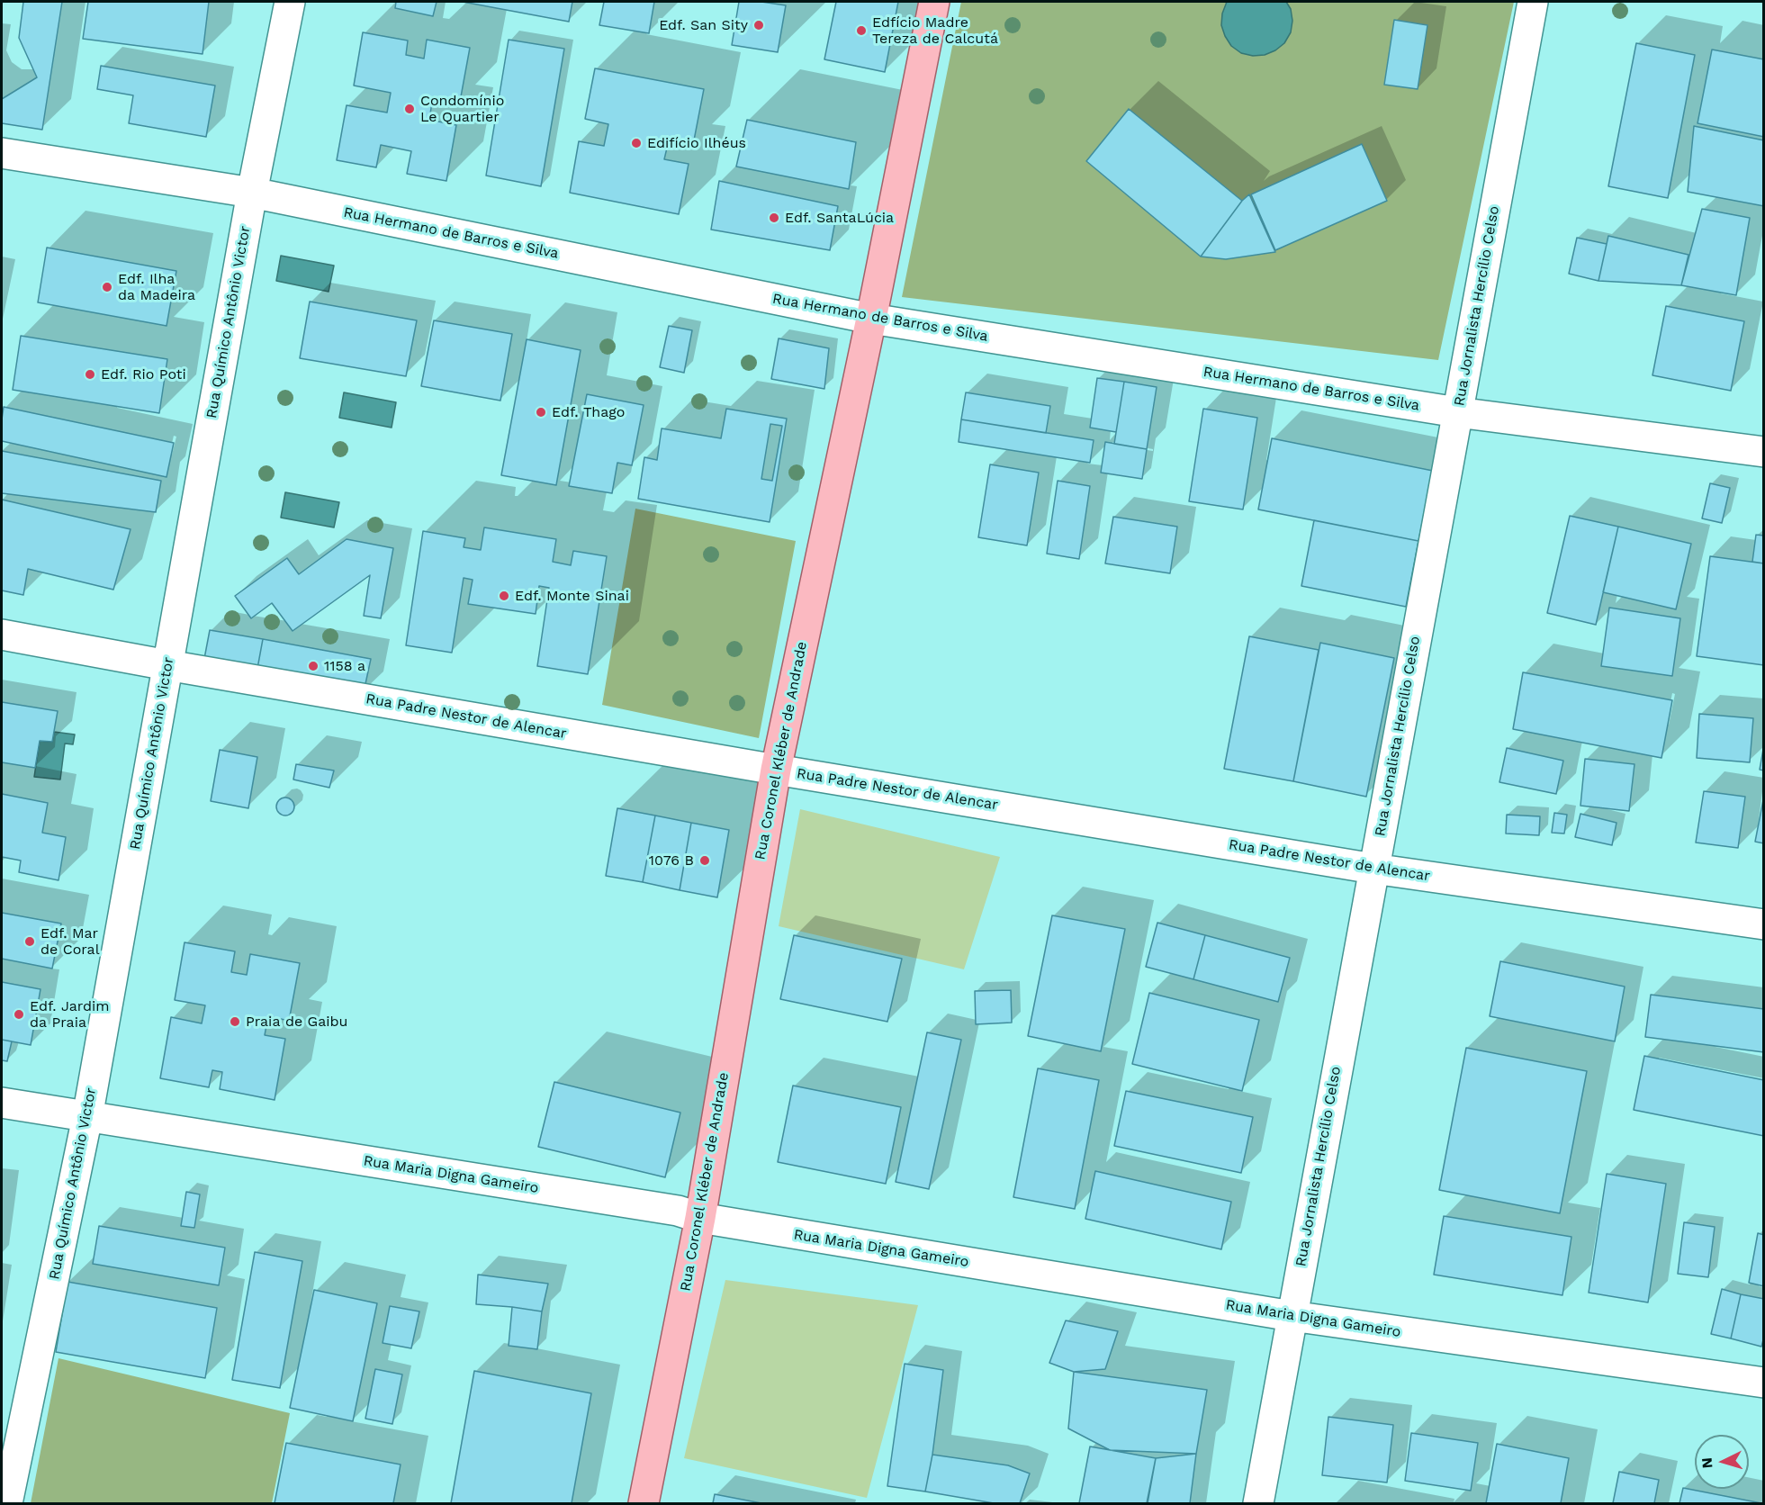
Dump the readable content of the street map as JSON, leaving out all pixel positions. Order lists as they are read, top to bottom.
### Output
{
  "streets": {
    "main road": ["Rua Coronel Kléber de Andrade"],
    "street": [
      "Rua Hermano de Barros e Silva",
      "Rua Jornalista Hercílio Celso",
      "Rua Químico Antônio Victor",
      "Rua Padre Nestor de Alencar",
      "Rua Maria Digna Gameiro"
    ]
  },
  "crossings": [
    ["Rua Hermano de Barros e Silva", "Rua Jornalista Hercílio Celso"],
    ["Rua Hermano de Barros e Silva", "Rua Químico Antônio Victor"],
    ["Rua Hermano de Barros e Silva", "Rua Coronel Kléber de Andrade"],
    ["Rua Jornalista Hercílio Celso", "Rua Padre Nestor de Alencar"],
    ["Rua Jornalista Hercílio Celso", "Rua Maria Digna Gameiro"],
    ["Rua Químico Antônio Victor", "Rua Padre Nestor de Alencar"],
    ["Rua Químico Antônio Victor", "Rua Maria Digna Gameiro"],
    ["Rua Padre Nestor de Alencar", "Rua Coronel Kléber de Andrade"],
    ["Rua Coronel Kléber de Andrade", "Rua Maria Digna Gameiro"]
  ],
  "places": [
    "Edf. San Sity",
    "Edfício Madre Tereza de Calcutá",
    "Condomínio Le Quartier",
    "Edifício Ilhéus",
    "Edf. SantaLúcia",
    "Edf. Ilha da Madeira",
    "Edf. Rio Poti",
    "Edf. Thago",
    "Edf. Monte Sinai",
    "1158 a",
    "1076 B",
    "Edf. Mar de Coral",
    "Edf. Jardim da Praia",
    "Praia de Gaibu"
  ],
  "north": "left"
}
